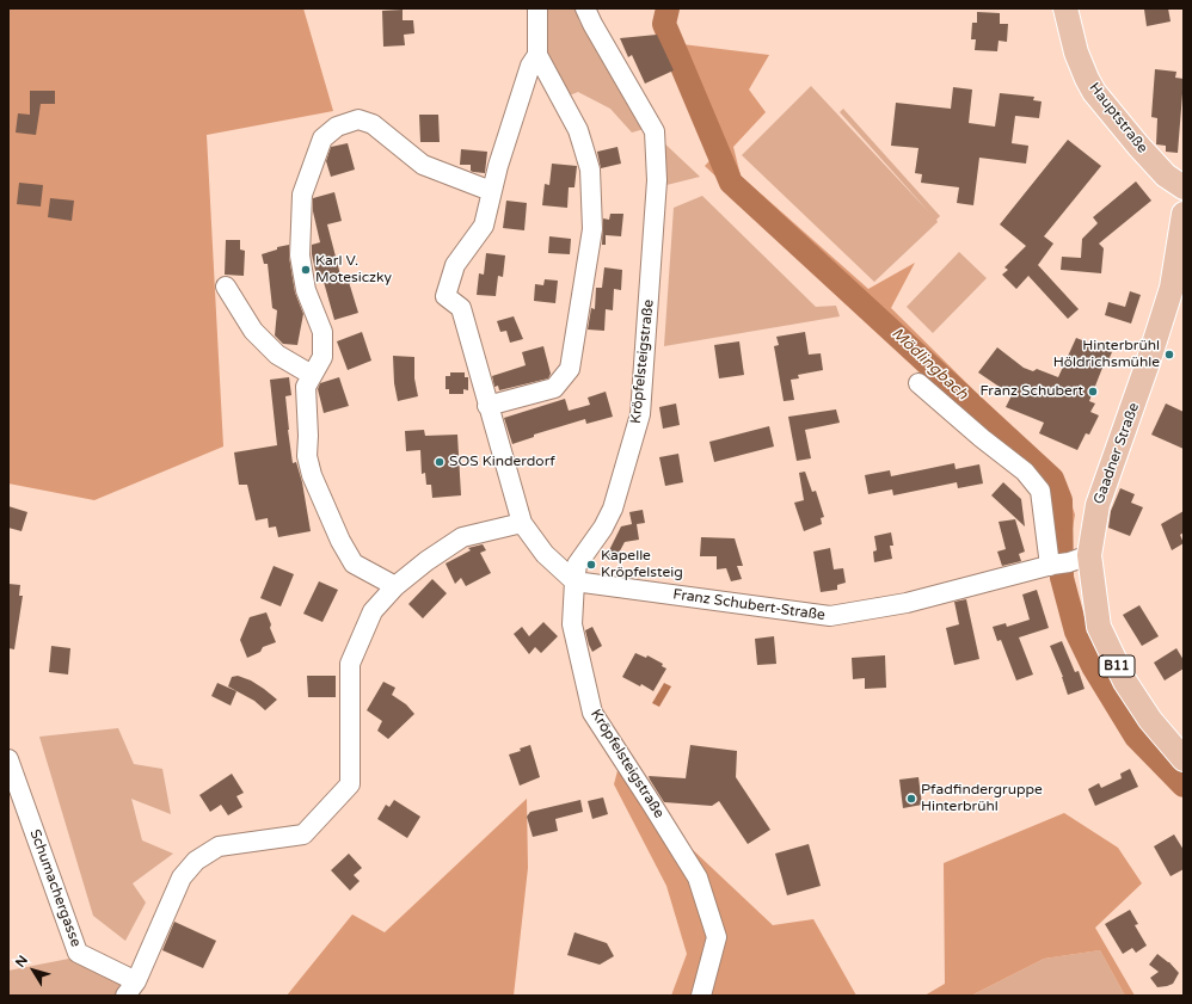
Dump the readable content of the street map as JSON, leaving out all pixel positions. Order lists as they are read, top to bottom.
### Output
{
  "streets": {
    "main road": ["Hauptstraße", "Gaadner Straße", "B11"],
    "street": ["Kröpfelsteigstraße", "Franz Schubert-Straße", "Schumachergasse"]
  },
  "crossings": [
    ["Kröpfelsteigstraße", "Franz Schubert-Straße"],
    ["Gaadner Straße", "Franz Schubert-Straße"]
  ],
  "water": ["Mödlingbach"],
  "places": [
    "Karl V. Motesiczky",
    "Hinterbrühl Höldrichsmühle",
    "Franz Schubert",
    "SOS Kinderdorf",
    "Kapelle Kröpfelsteig",
    "Pfadfindergruppe Hinterbrühl"
  ],
  "north": "top left"
}
